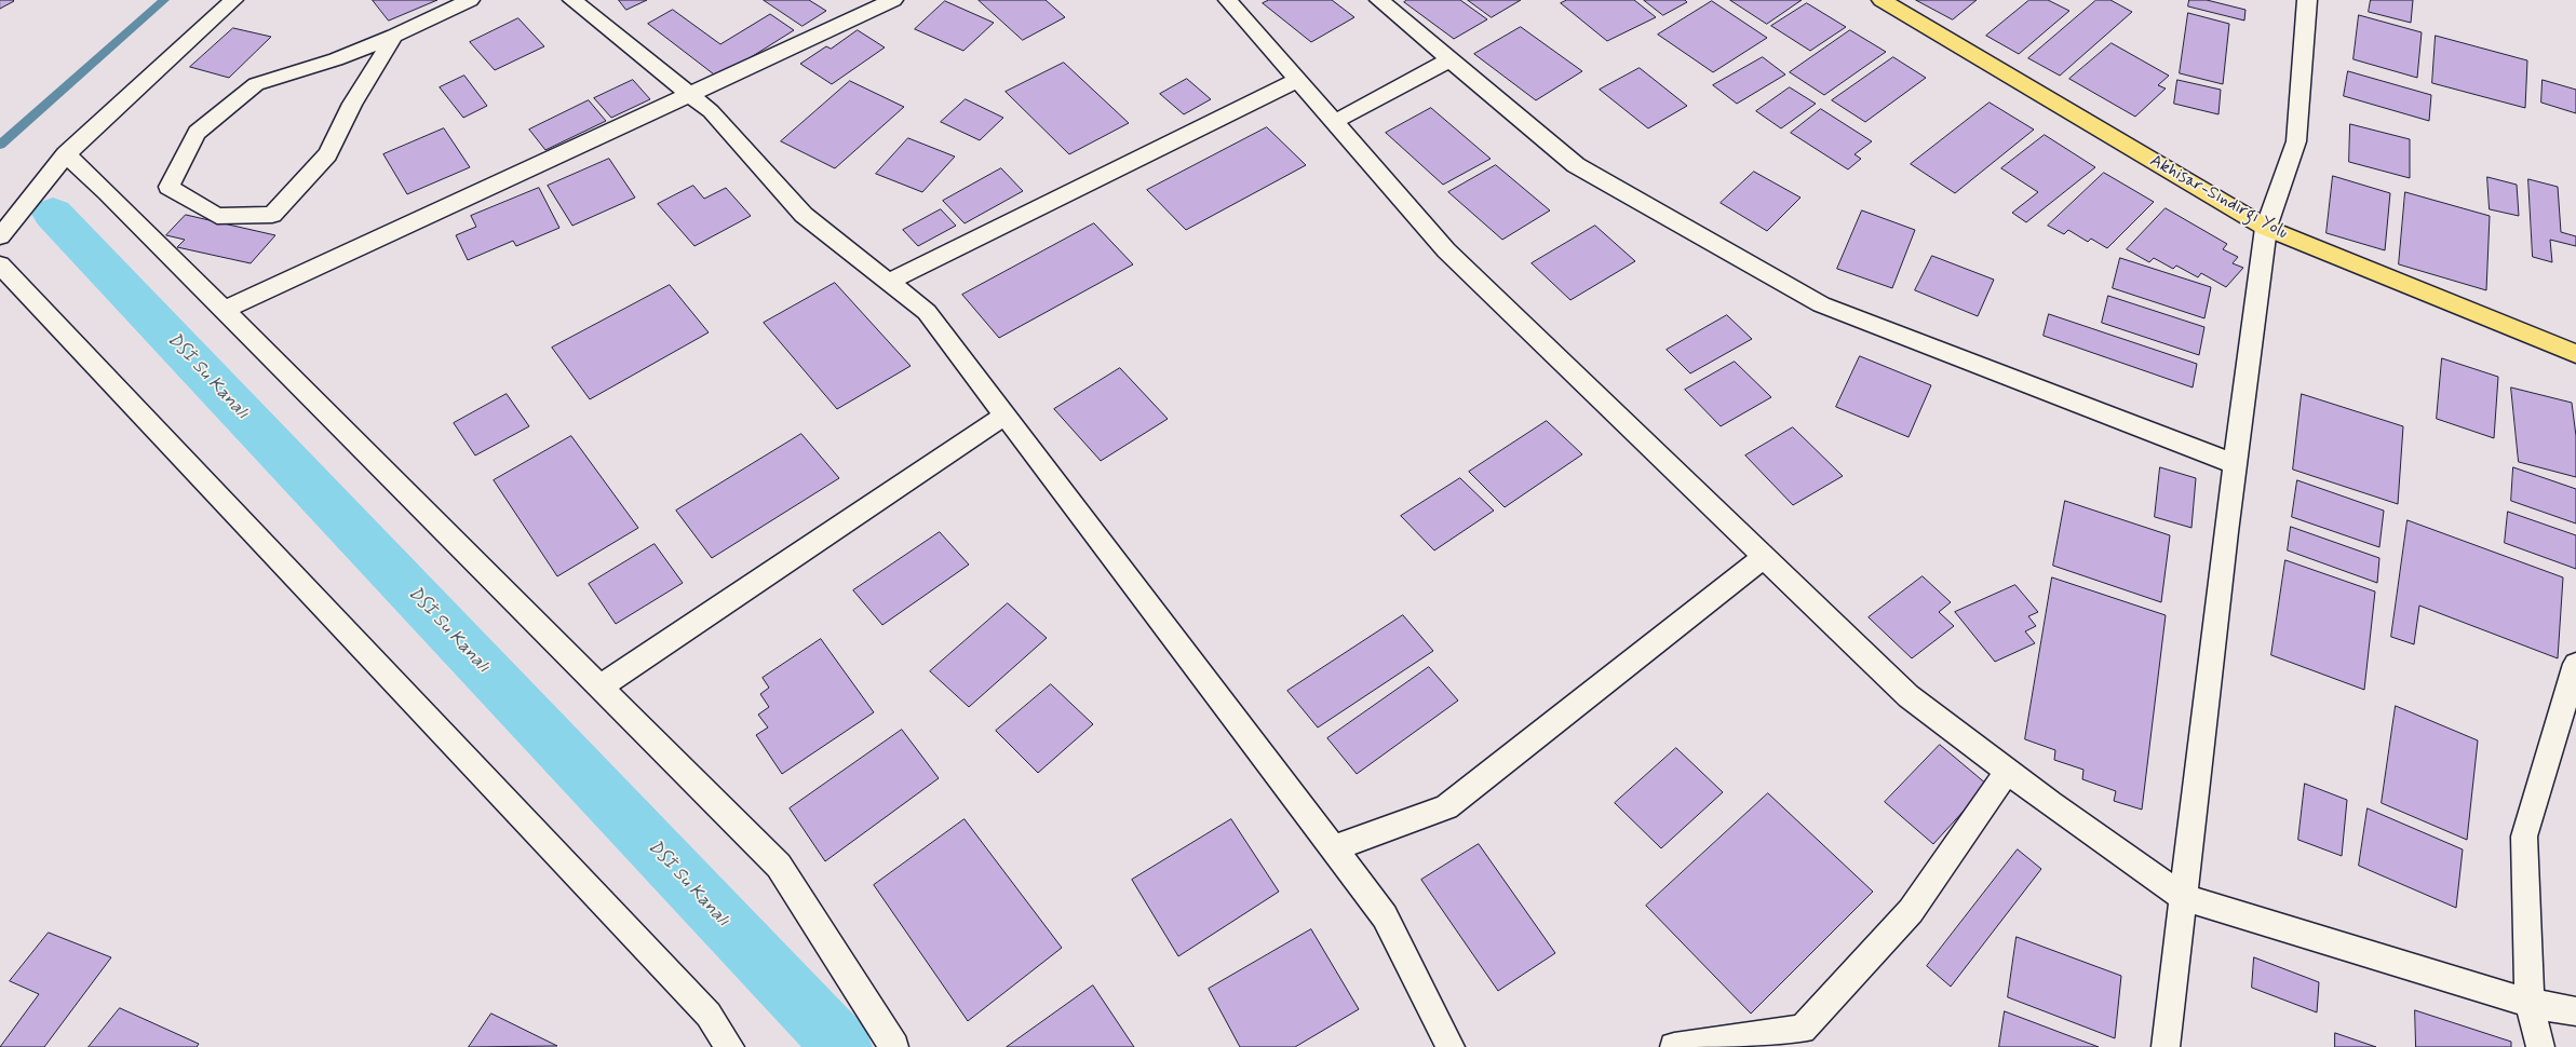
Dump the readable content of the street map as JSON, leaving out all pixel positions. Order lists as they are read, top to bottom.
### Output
{
  "streets": {
    "main road": ["Akhisar-Sındırgı Yolu"]
  },
  "water": ["DSİ Su Kanalı"]
}
